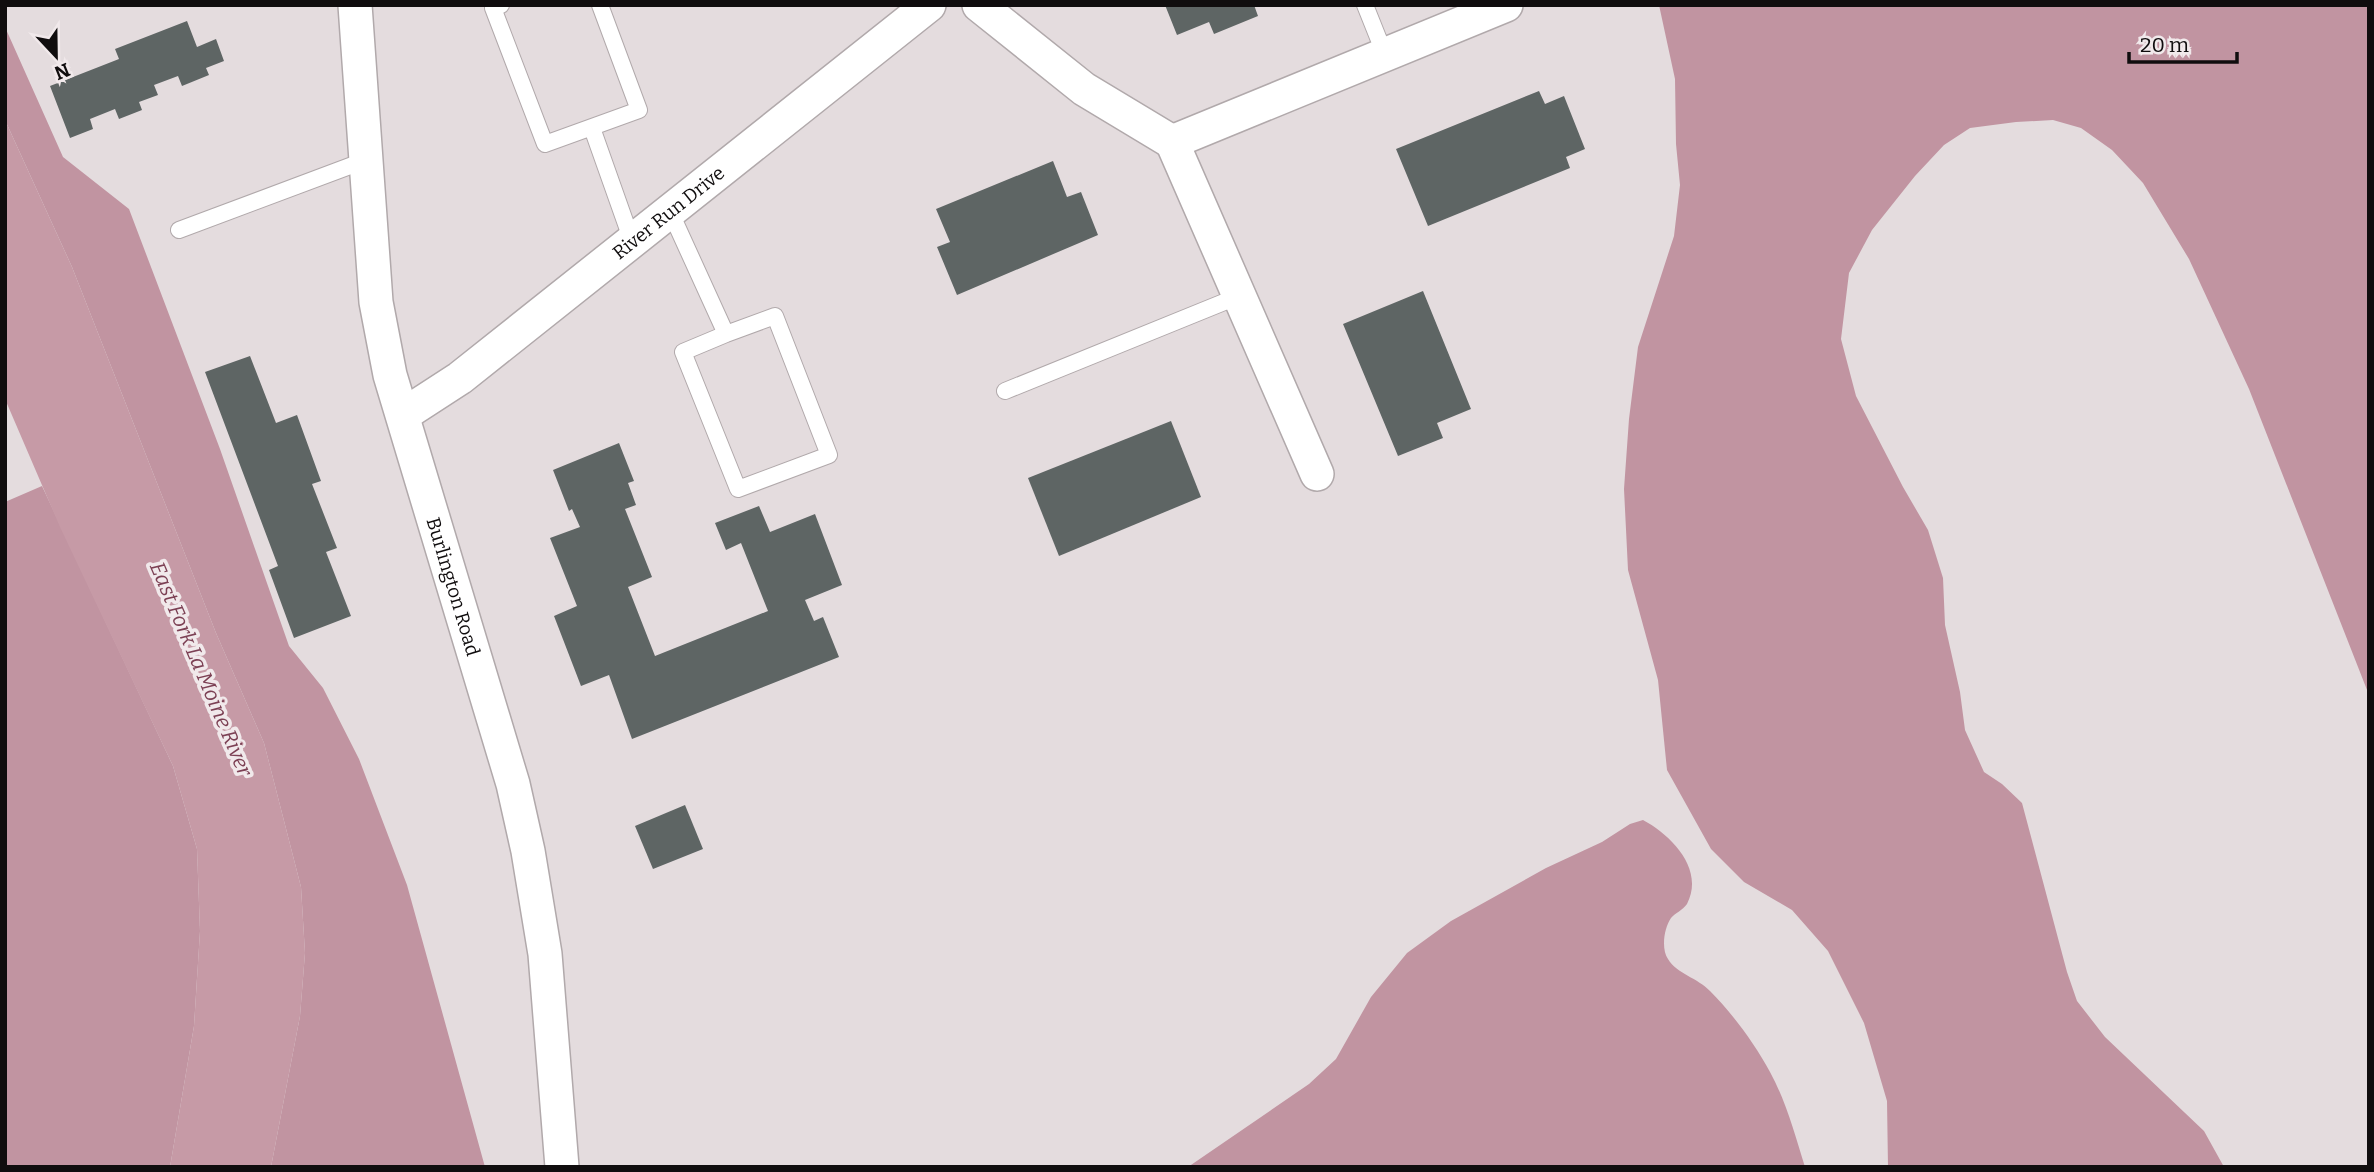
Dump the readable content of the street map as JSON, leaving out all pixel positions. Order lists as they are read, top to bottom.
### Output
{
  "streets": {
    "street": ["River Run Drive", "Burlington Road"]
  },
  "crossings": [
    ["River Run Drive", "Burlington Road"]
  ],
  "water": ["East Fork La Moine River"],
  "scale_bar": "20 m",
  "north": "bottom"
}
